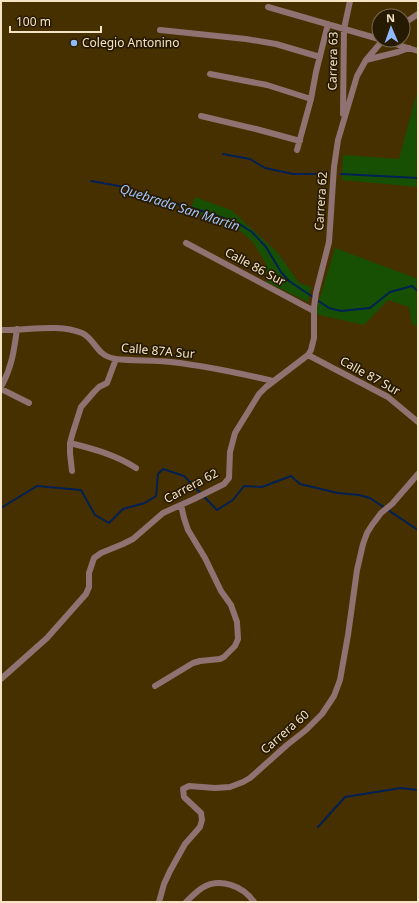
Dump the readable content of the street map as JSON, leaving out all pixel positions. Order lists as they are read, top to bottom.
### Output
{
  "streets": {
    "street": [
      "Carrera 63",
      "Carrera 62",
      "Calle 86 Sur",
      "Calle 87A Sur",
      "Calle 87 Sur",
      "Carrera 60"
    ]
  },
  "crossings": [
    ["Carrera 63", "Carrera 62"],
    ["Carrera 62", "Calle 86 Sur"],
    ["Carrera 62", "Calle 87A Sur"],
    ["Carrera 62", "Calle 87 Sur"]
  ],
  "water": ["Quebrada San Martín"],
  "places": ["Colegio Antonino"],
  "scale_bar": "100 m",
  "north": "top"
}
